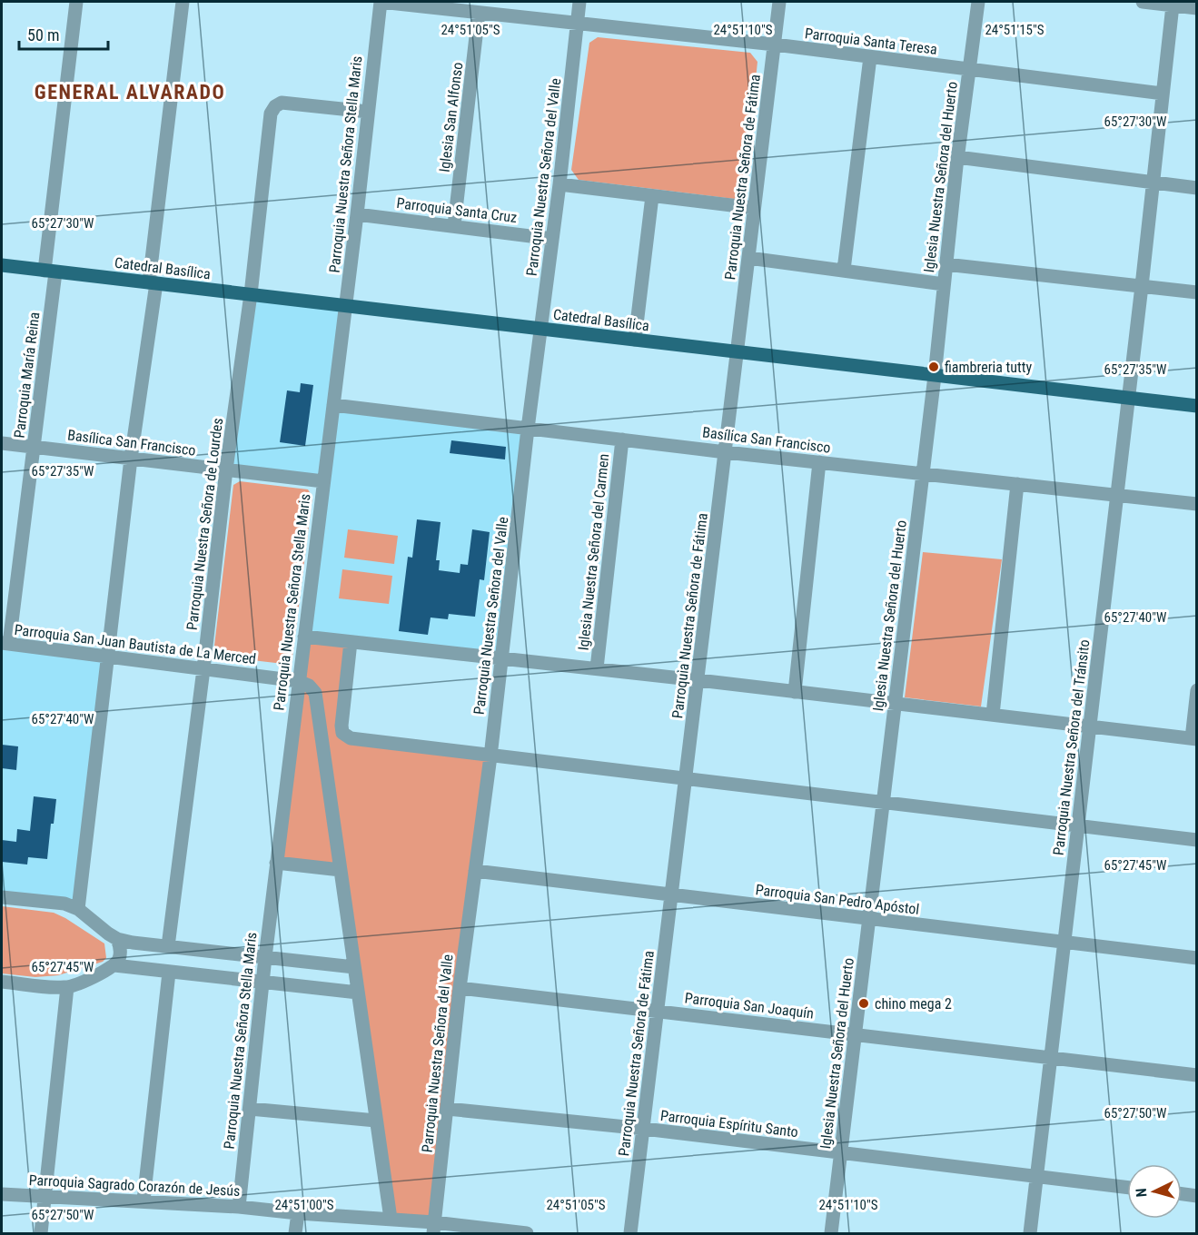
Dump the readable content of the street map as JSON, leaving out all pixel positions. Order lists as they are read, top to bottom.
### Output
{
  "streets": {
    "main road": ["Catedral Basílica"],
    "street": [
      "Parroquia Santa Teresa",
      "Iglesia San Alfonso",
      "Parroquia Nuestra Señora Stella Maris",
      "Parroquia Nuestra Señora del Valle",
      "Parroquia Nuestra Señora de Fátima",
      "Iglesia Nuestra Señora del Huerto",
      "Parroquia Santa Cruz",
      "Parroquia María Reina",
      "Basílica San Francisco",
      "Parroquia Nuestra Señora de Lourdes",
      "Iglesia Nuestra Señora del Carmen",
      "Parroquia San Juan Bautista de La Merced",
      "Parroquia Nuestra Señora del Tránsito",
      "Parroquia San Pedro Apóstol",
      "Parroquia San Joaquín",
      "Parroquia Espíritu Santo",
      "Parroquia Sagrado Corazón de Jesús"
    ]
  },
  "crossings": [
    ["Parroquia Santa Teresa", "Iglesia San Alfonso"],
    ["Parroquia Santa Teresa", "Parroquia Nuestra Señora Stella Maris"],
    ["Parroquia Santa Teresa", "Parroquia Nuestra Señora del Valle"],
    ["Parroquia Santa Teresa", "Parroquia Nuestra Señora de Fátima"],
    ["Parroquia Santa Teresa", "Iglesia Nuestra Señora del Huerto"],
    ["Parroquia Santa Teresa", "Parroquia Nuestra Señora del Tránsito"],
    ["Iglesia San Alfonso", "Parroquia Santa Cruz"],
    ["Parroquia Nuestra Señora Stella Maris", "Parroquia Santa Cruz"],
    ["Parroquia Nuestra Señora Stella Maris", "Catedral Basílica"],
    ["Parroquia Nuestra Señora Stella Maris", "Basílica San Francisco"],
    ["Parroquia Nuestra Señora Stella Maris", "Parroquia Nuestra Señora de Lourdes"],
    ["Parroquia Nuestra Señora Stella Maris", "Parroquia San Juan Bautista de La Merced"],
    ["Parroquia Nuestra Señora Stella Maris", "Parroquia Sagrado Corazón de Jesús"],
    ["Parroquia Nuestra Señora del Valle", "Parroquia Santa Cruz"],
    ["Parroquia Nuestra Señora del Valle", "Catedral Basílica"],
    ["Parroquia Nuestra Señora del Valle", "Basílica San Francisco"],
    ["Parroquia Nuestra Señora del Valle", "Parroquia San Pedro Apóstol"],
    ["Parroquia Nuestra Señora del Valle", "Parroquia San Joaquín"],
    ["Parroquia Nuestra Señora del Valle", "Parroquia Espíritu Santo"],
    ["Parroquia Nuestra Señora del Valle", "Parroquia Sagrado Corazón de Jesús"],
    ["Parroquia Nuestra Señora de Fátima", "Catedral Basílica"],
    ["Parroquia Nuestra Señora de Fátima", "Basílica San Francisco"],
    ["Parroquia Nuestra Señora de Fátima", "Parroquia San Pedro Apóstol"],
    ["Parroquia Nuestra Señora de Fátima", "Parroquia San Joaquín"],
    ["Parroquia Nuestra Señora de Fátima", "Parroquia Espíritu Santo"],
    ["Iglesia Nuestra Señora del Huerto", "Catedral Basílica"],
    ["Iglesia Nuestra Señora del Huerto", "Basílica San Francisco"],
    ["Iglesia Nuestra Señora del Huerto", "Parroquia San Pedro Apóstol"],
    ["Iglesia Nuestra Señora del Huerto", "Parroquia San Joaquín"],
    ["Iglesia Nuestra Señora del Huerto", "Parroquia Espíritu Santo"],
    ["Catedral Basílica", "Parroquia María Reina"],
    ["Catedral Basílica", "Parroquia Nuestra Señora de Lourdes"],
    ["Catedral Basílica", "Parroquia Nuestra Señora del Tránsito"],
    ["Parroquia María Reina", "Basílica San Francisco"],
    ["Parroquia María Reina", "Parroquia San Juan Bautista de La Merced"],
    ["Basílica San Francisco", "Parroquia Nuestra Señora de Lourdes"],
    ["Basílica San Francisco", "Iglesia Nuestra Señora del Carmen"],
    ["Basílica San Francisco", "Parroquia Nuestra Señora del Tránsito"],
    ["Parroquia Nuestra Señora de Lourdes", "Parroquia San Juan Bautista de La Merced"],
    ["Parroquia Nuestra Señora del Tránsito", "Parroquia San Pedro Apóstol"],
    ["Parroquia Nuestra Señora del Tránsito", "Parroquia San Joaquín"],
    ["Parroquia Nuestra Señora del Tránsito", "Parroquia Espíritu Santo"]
  ],
  "districts": ["GENERAL ALVARADO"],
  "places": ["fiambreria tutty", "chino mega 2"],
  "scale_bar": "50 m",
  "north": "left",
  "coordinates": [
    "24°51'05\"S",
    "24°51'10\"S",
    "24°51'15\"S",
    "65°27'30\"W",
    "65°27'35\"W",
    "65°27'40\"W",
    "65°27'45\"W",
    "65°27'50\"W",
    "24°51'00\"S"
  ]
}
